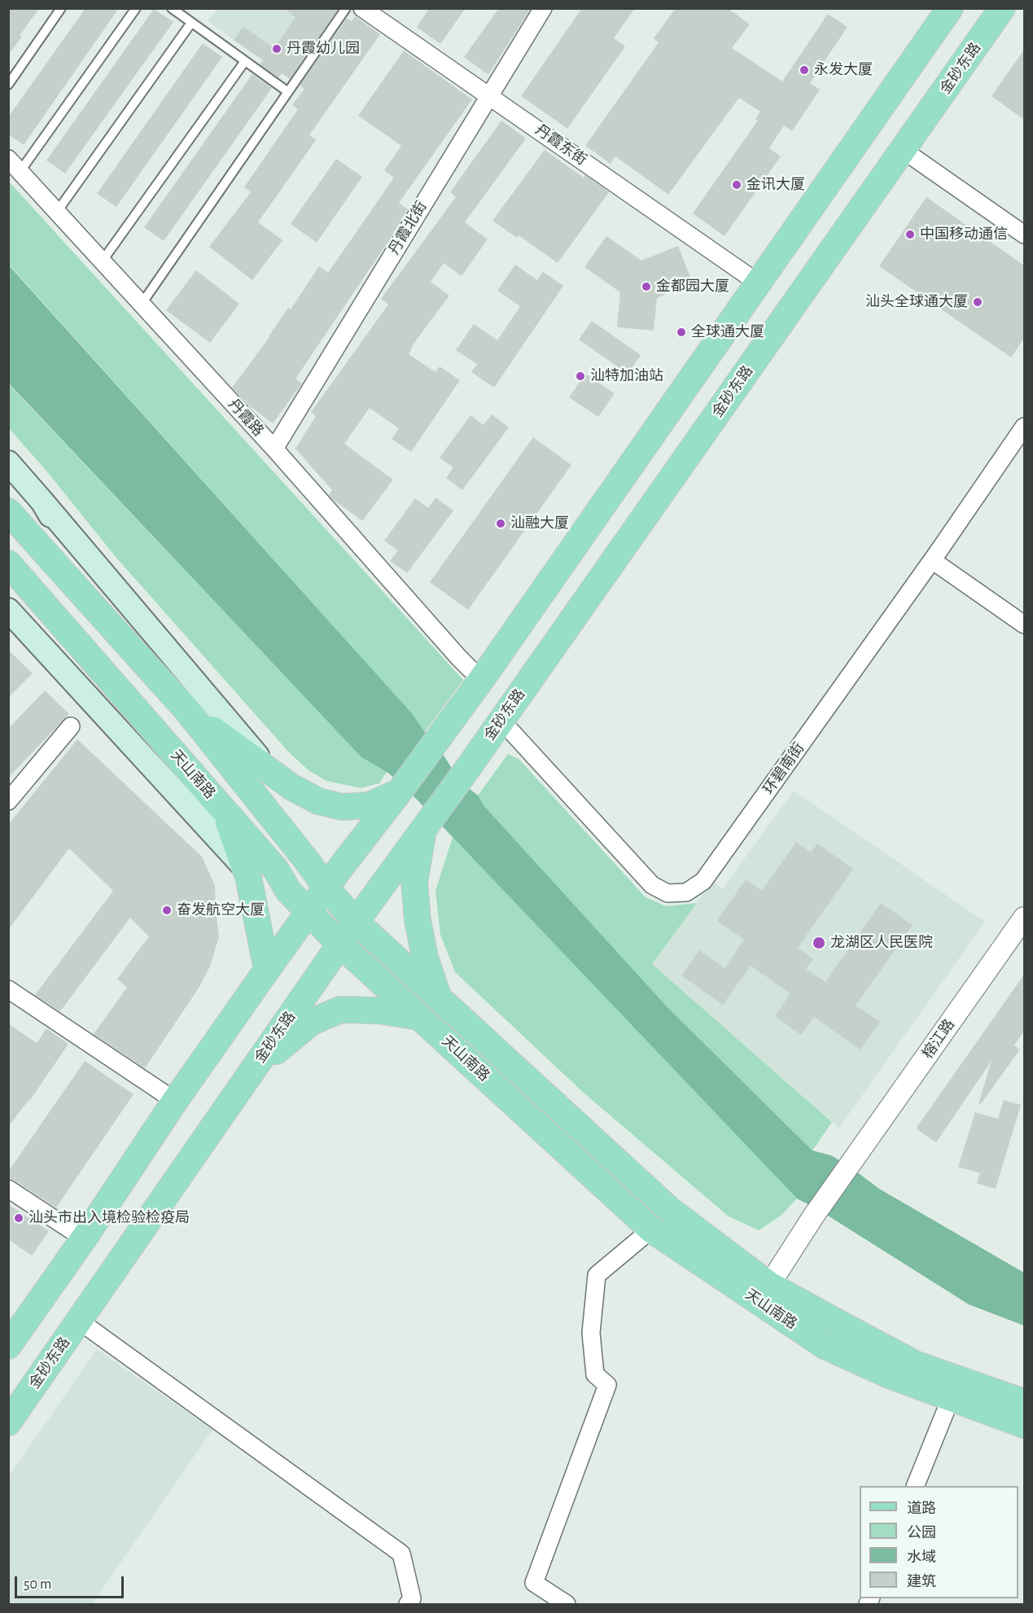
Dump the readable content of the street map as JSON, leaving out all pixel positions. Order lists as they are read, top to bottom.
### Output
{
  "streets": {
    "main road": ["金砂东路", "天山南路"],
    "street": [
      "丹霞东街",
      "丹霞北街",
      "丹霞路",
      "环碧南街",
      "榕江路"
    ]
  },
  "crossings": [
    ["金砂东路", "环碧南街"],
    ["金砂东路", "天山南路"],
    ["丹霞东街", "丹霞北街"],
    ["丹霞北街", "丹霞路"],
    ["天山南路", "榕江路"]
  ],
  "places": [
    "丹霞幼儿园",
    "永发大厦",
    "金讯大厦",
    "中国移动通信",
    "金都园大厦",
    "汕头全球通大厦",
    "全球通大厦",
    "汕特加油站",
    "汕融大厦",
    "奋发航空大厦",
    "龙湖区人民医院",
    "汕头市出入境检验检疫局"
  ],
  "legend": [
    "道路",
    "公园",
    "水域",
    "建筑"
  ],
  "scale_bar": "50 m"
}
